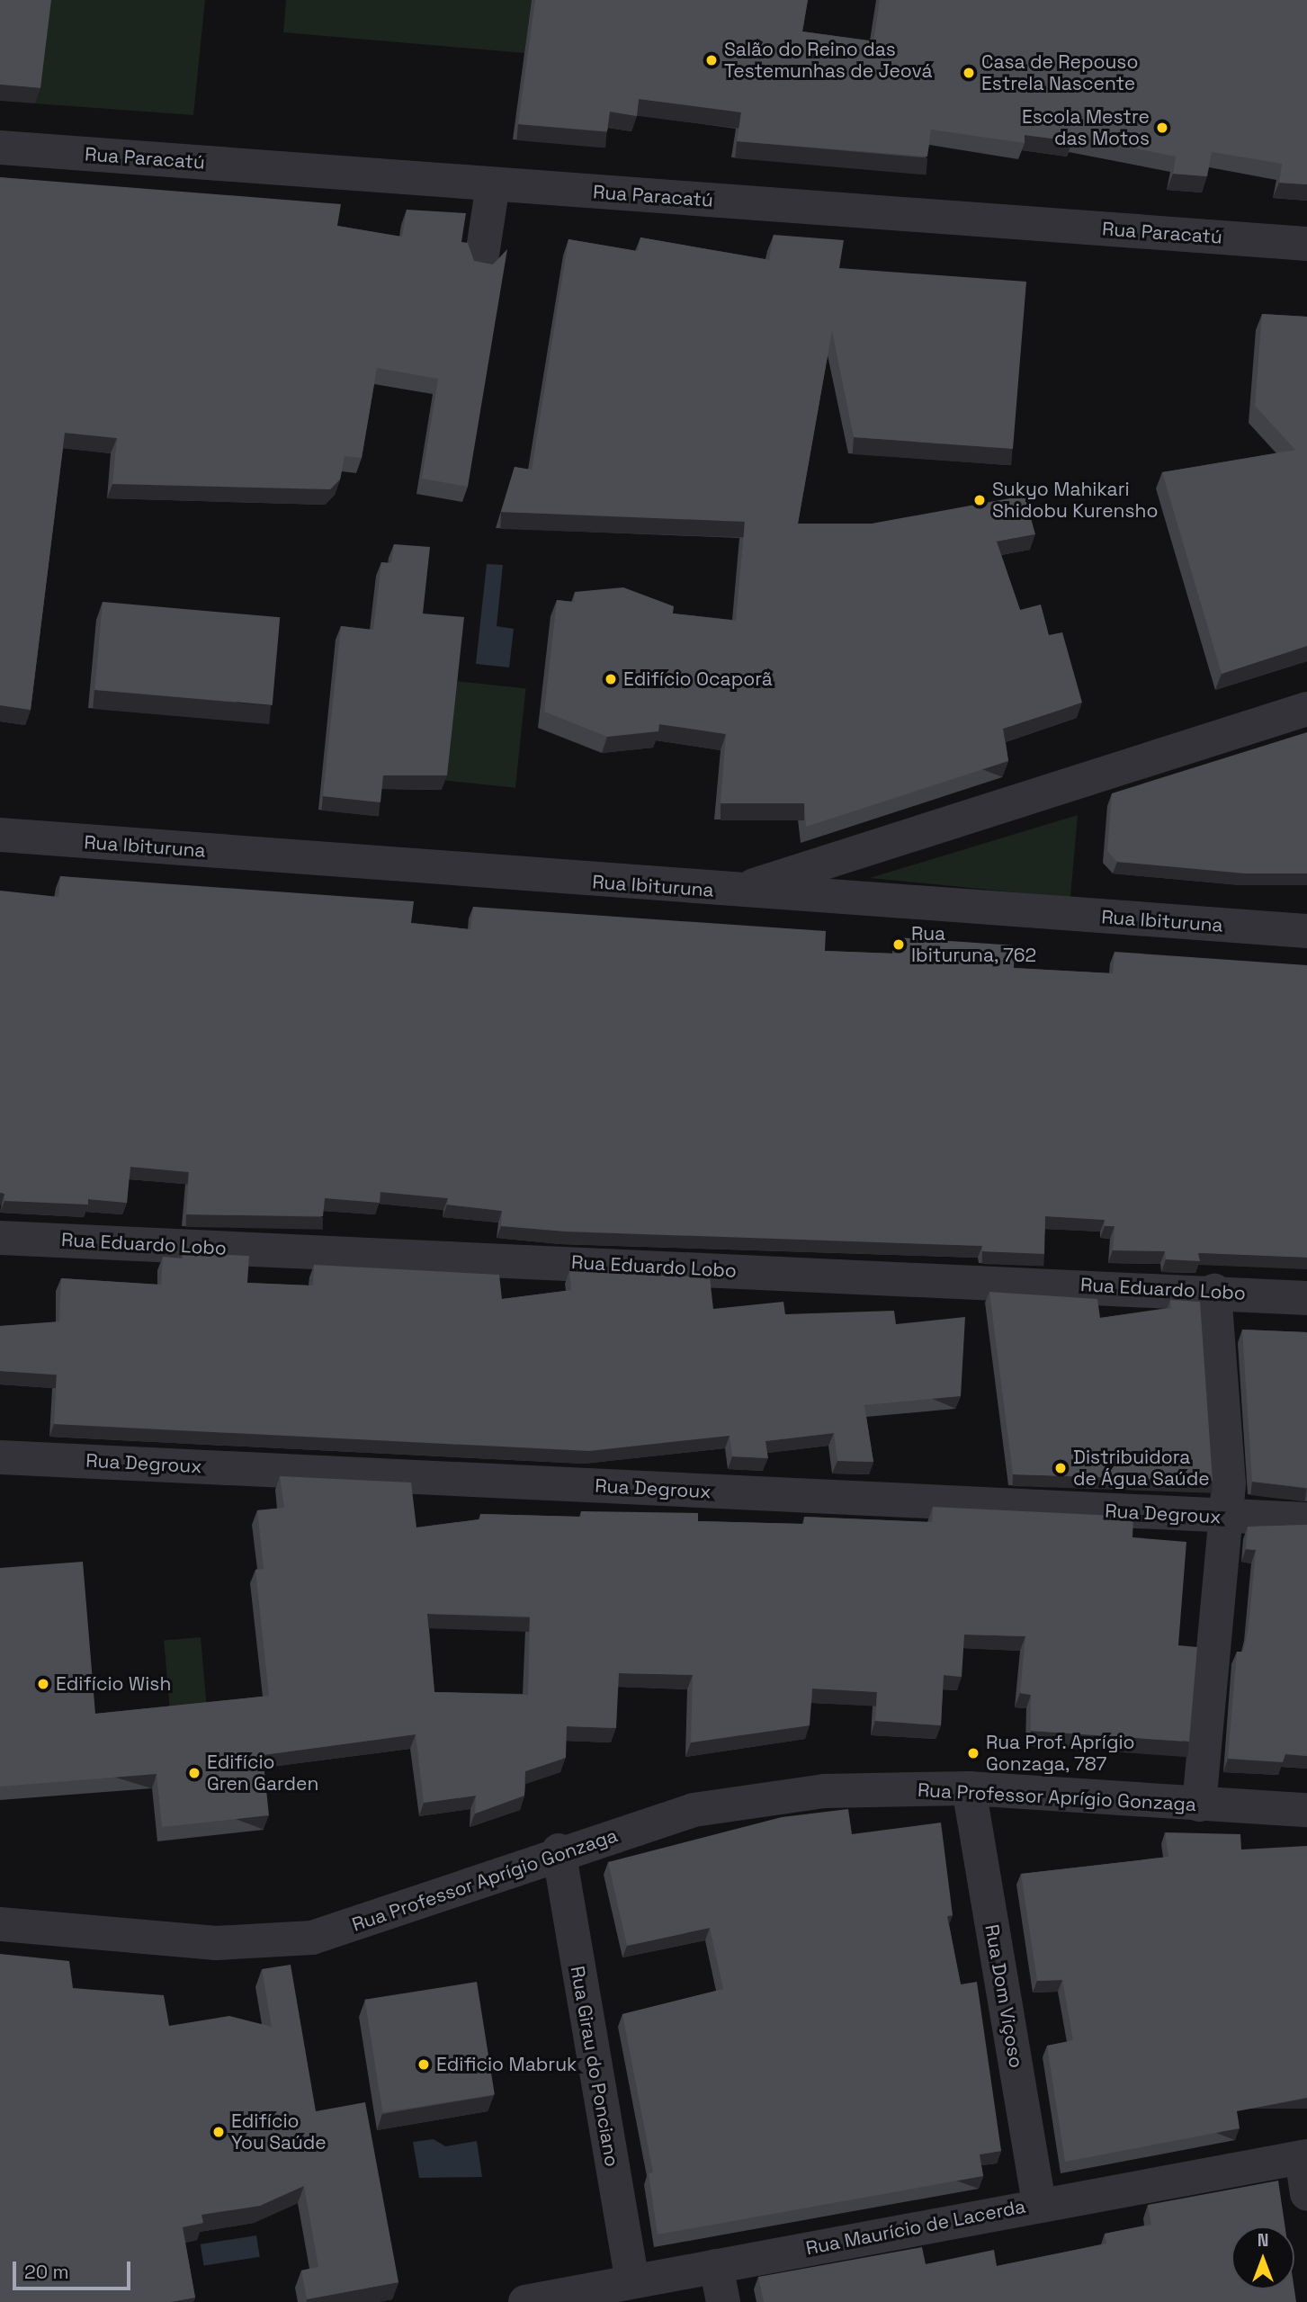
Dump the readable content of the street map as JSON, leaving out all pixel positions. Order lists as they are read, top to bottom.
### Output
{
  "streets": {
    "street": [
      "Rua Paracatú",
      "Rua Ibituruna",
      "Rua Eduardo Lobo",
      "Rua Degroux",
      "Rua Professor Aprígio Gonzaga",
      "Rua Dom Viçoso",
      "Rua Girau do Ponciano",
      "Rua Maurício de Lacerda"
    ]
  },
  "crossings": [
    ["Rua Professor Aprígio Gonzaga", "Rua Dom Viçoso"],
    ["Rua Professor Aprígio Gonzaga", "Rua Girau do Ponciano"],
    ["Rua Dom Viçoso", "Rua Maurício de Lacerda"],
    ["Rua Girau do Ponciano", "Rua Maurício de Lacerda"]
  ],
  "places": [
    "Salão do Reino das Testemunhas de Jeová",
    "Casa de Repouso Estrela Nascente",
    "Escola Mestre das Motos",
    "Sukyo Mahikari Shidobu Kurensho",
    "Edifício Ocaporã",
    "Rua Ibituruna, 762",
    "Distribuidora de Água Saúde",
    "Edifício Wish",
    "Rua Prof. Aprígio Gonzaga, 787",
    "Edifício Gren Garden",
    "Edificio Mabruk",
    "Edifício You Saúde"
  ],
  "scale_bar": "20 m",
  "north": "top"
}
